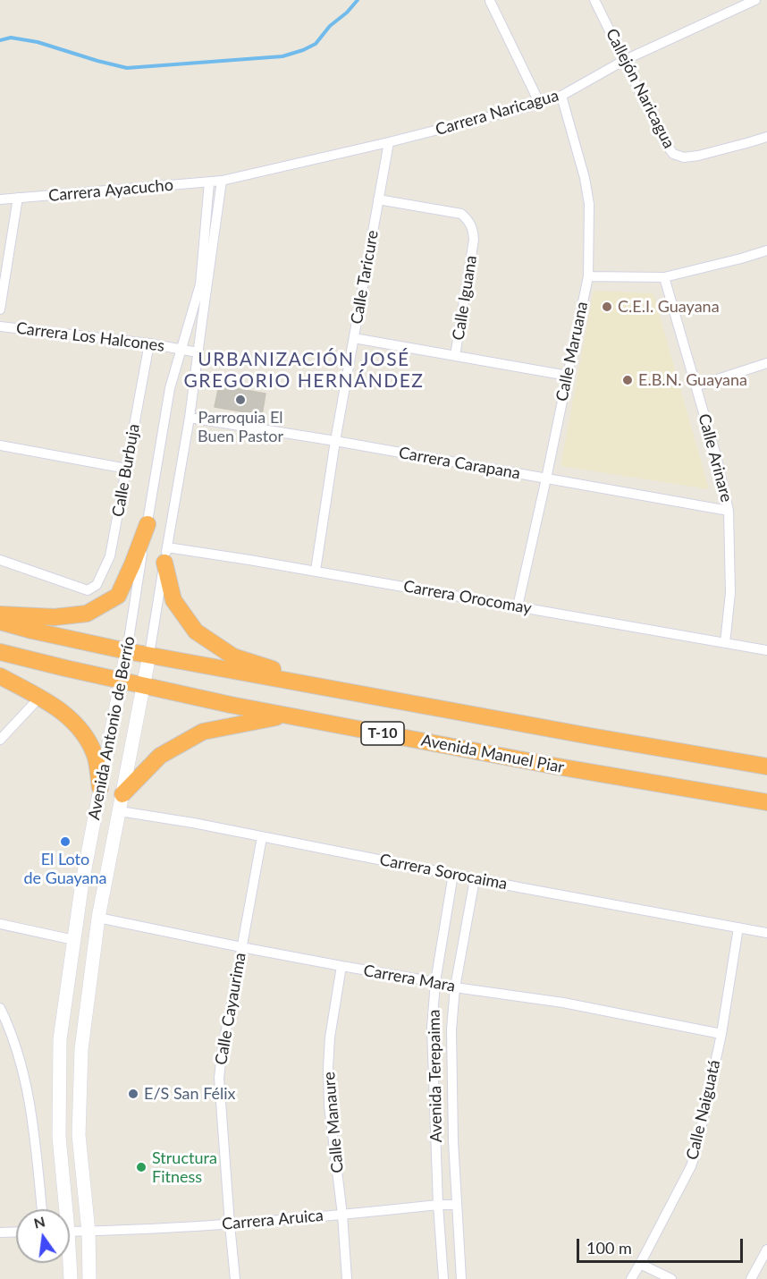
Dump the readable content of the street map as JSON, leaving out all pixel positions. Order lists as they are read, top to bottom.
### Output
{
  "streets": {
    "highway": ["T-10", "Avenida Manuel Piar"],
    "street": [
      "Callejón Naricagua",
      "Carrera Naricagua",
      "Carrera Ayacucho",
      "Calle Taricure",
      "Calle Iguana",
      "Carrera Los Halcones",
      "Calle Maruana",
      "Calle Arinare",
      "Carrera Carapana",
      "Calle Burbuja",
      "Carrera Orocomay",
      "Avenida Antonio de Berrío",
      "Carrera Sorocaima",
      "Carrera Mara",
      "Calle Cayaurima",
      "Avenida Terepaima",
      "Calle Naiguatá",
      "Calle Manaure",
      "Carrera Aruica"
    ]
  },
  "crossings": [
    ["Callejón Naricagua", "Carrera Naricagua"],
    ["Carrera Naricagua", "Carrera Ayacucho"],
    ["Carrera Naricagua", "Calle Taricure"],
    ["Carrera Naricagua", "Calle Maruana"],
    ["Carrera Naricagua", "Avenida Antonio de Berrío"],
    ["Carrera Ayacucho", "Avenida Antonio de Berrío"],
    ["Calle Taricure", "Calle Iguana"],
    ["Calle Taricure", "Carrera Carapana"],
    ["Calle Taricure", "Carrera Orocomay"],
    ["Carrera Los Halcones", "Calle Burbuja"],
    ["Carrera Los Halcones", "Avenida Antonio de Berrío"],
    ["Calle Maruana", "Carrera Carapana"],
    ["Calle Maruana", "Carrera Orocomay"],
    ["Calle Arinare", "Carrera Carapana"],
    ["Calle Arinare", "Carrera Orocomay"],
    ["Carrera Carapana", "Avenida Antonio de Berrío"],
    ["Carrera Orocomay", "Avenida Antonio de Berrío"],
    ["Avenida Antonio de Berrío", "T-10"],
    ["Avenida Antonio de Berrío", "Avenida Manuel Piar"],
    ["Avenida Antonio de Berrío", "Carrera Sorocaima"],
    ["Avenida Antonio de Berrío", "Carrera Mara"],
    ["Avenida Antonio de Berrío", "Carrera Aruica"],
    ["Carrera Sorocaima", "Calle Cayaurima"],
    ["Carrera Sorocaima", "Avenida Terepaima"],
    ["Carrera Sorocaima", "Calle Naiguatá"],
    ["Carrera Mara", "Calle Cayaurima"],
    ["Carrera Mara", "Avenida Terepaima"],
    ["Carrera Mara", "Calle Naiguatá"],
    ["Carrera Mara", "Calle Manaure"],
    ["Calle Cayaurima", "Carrera Aruica"],
    ["Avenida Terepaima", "Carrera Aruica"],
    ["Calle Manaure", "Carrera Aruica"]
  ],
  "districts": ["URBANIZACIÓN JOSÉ GREGORIO HERNÁNDEZ"],
  "places": [
    "C.E.I. Guayana",
    "E.B.N. Guayana",
    "Parroquia El Buen Pastor",
    "El Loto de Guayana",
    "E/S San Félix",
    "Structura Fitness"
  ],
  "scale_bar": "100 m",
  "north": "top"
}
